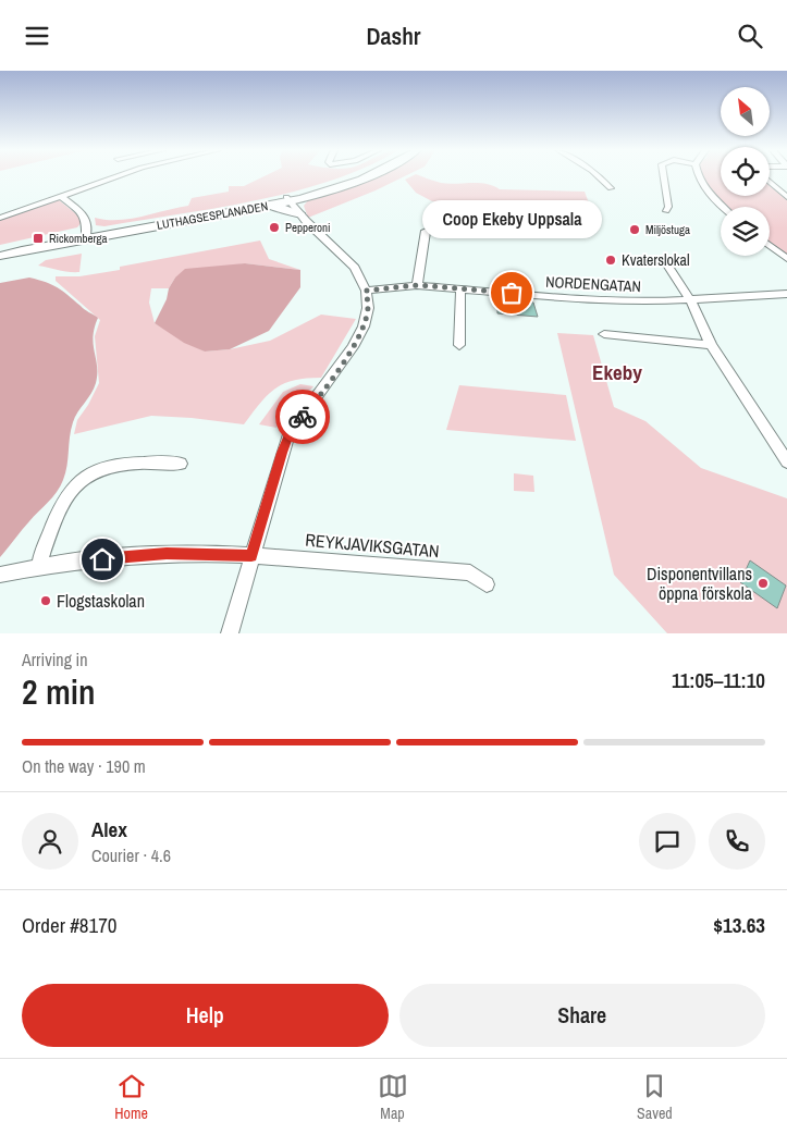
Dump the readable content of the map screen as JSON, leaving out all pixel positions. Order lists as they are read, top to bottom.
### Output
{
  "streets": {
    "main road": ["LUTHAGSESPLANADEN"],
    "street": ["NORDENGATAN", "REYKJAVIKSGATAN"]
  },
  "districts": ["Ekeby"],
  "places": {
    "other": [
      "Pepperoni",
      "Miljöstuga",
      "Kvaterslokal",
      "Coop Ekeby Uppsala",
      "Disponentvillans öppna förskola",
      "Flogstaskolan"
    ],
    "transit": ["Rickomberga"]
  },
  "north": "top left",
  "page": {
    "header": "Dashr",
    "bubble": "Coop Ekeby Uppsala",
    "heading": ["2 min", "Arriving in", "11:05–11:10"],
    "panel": [
      "Alex",
      "Courier · 4.6",
      "Order #8170",
      "$13.63"
    ],
    "bar": "On the way · 190 m",
    "buttons": ["Help", "Share"],
    "tabs": ["Home", "Map", "Saved"]
  }
}
